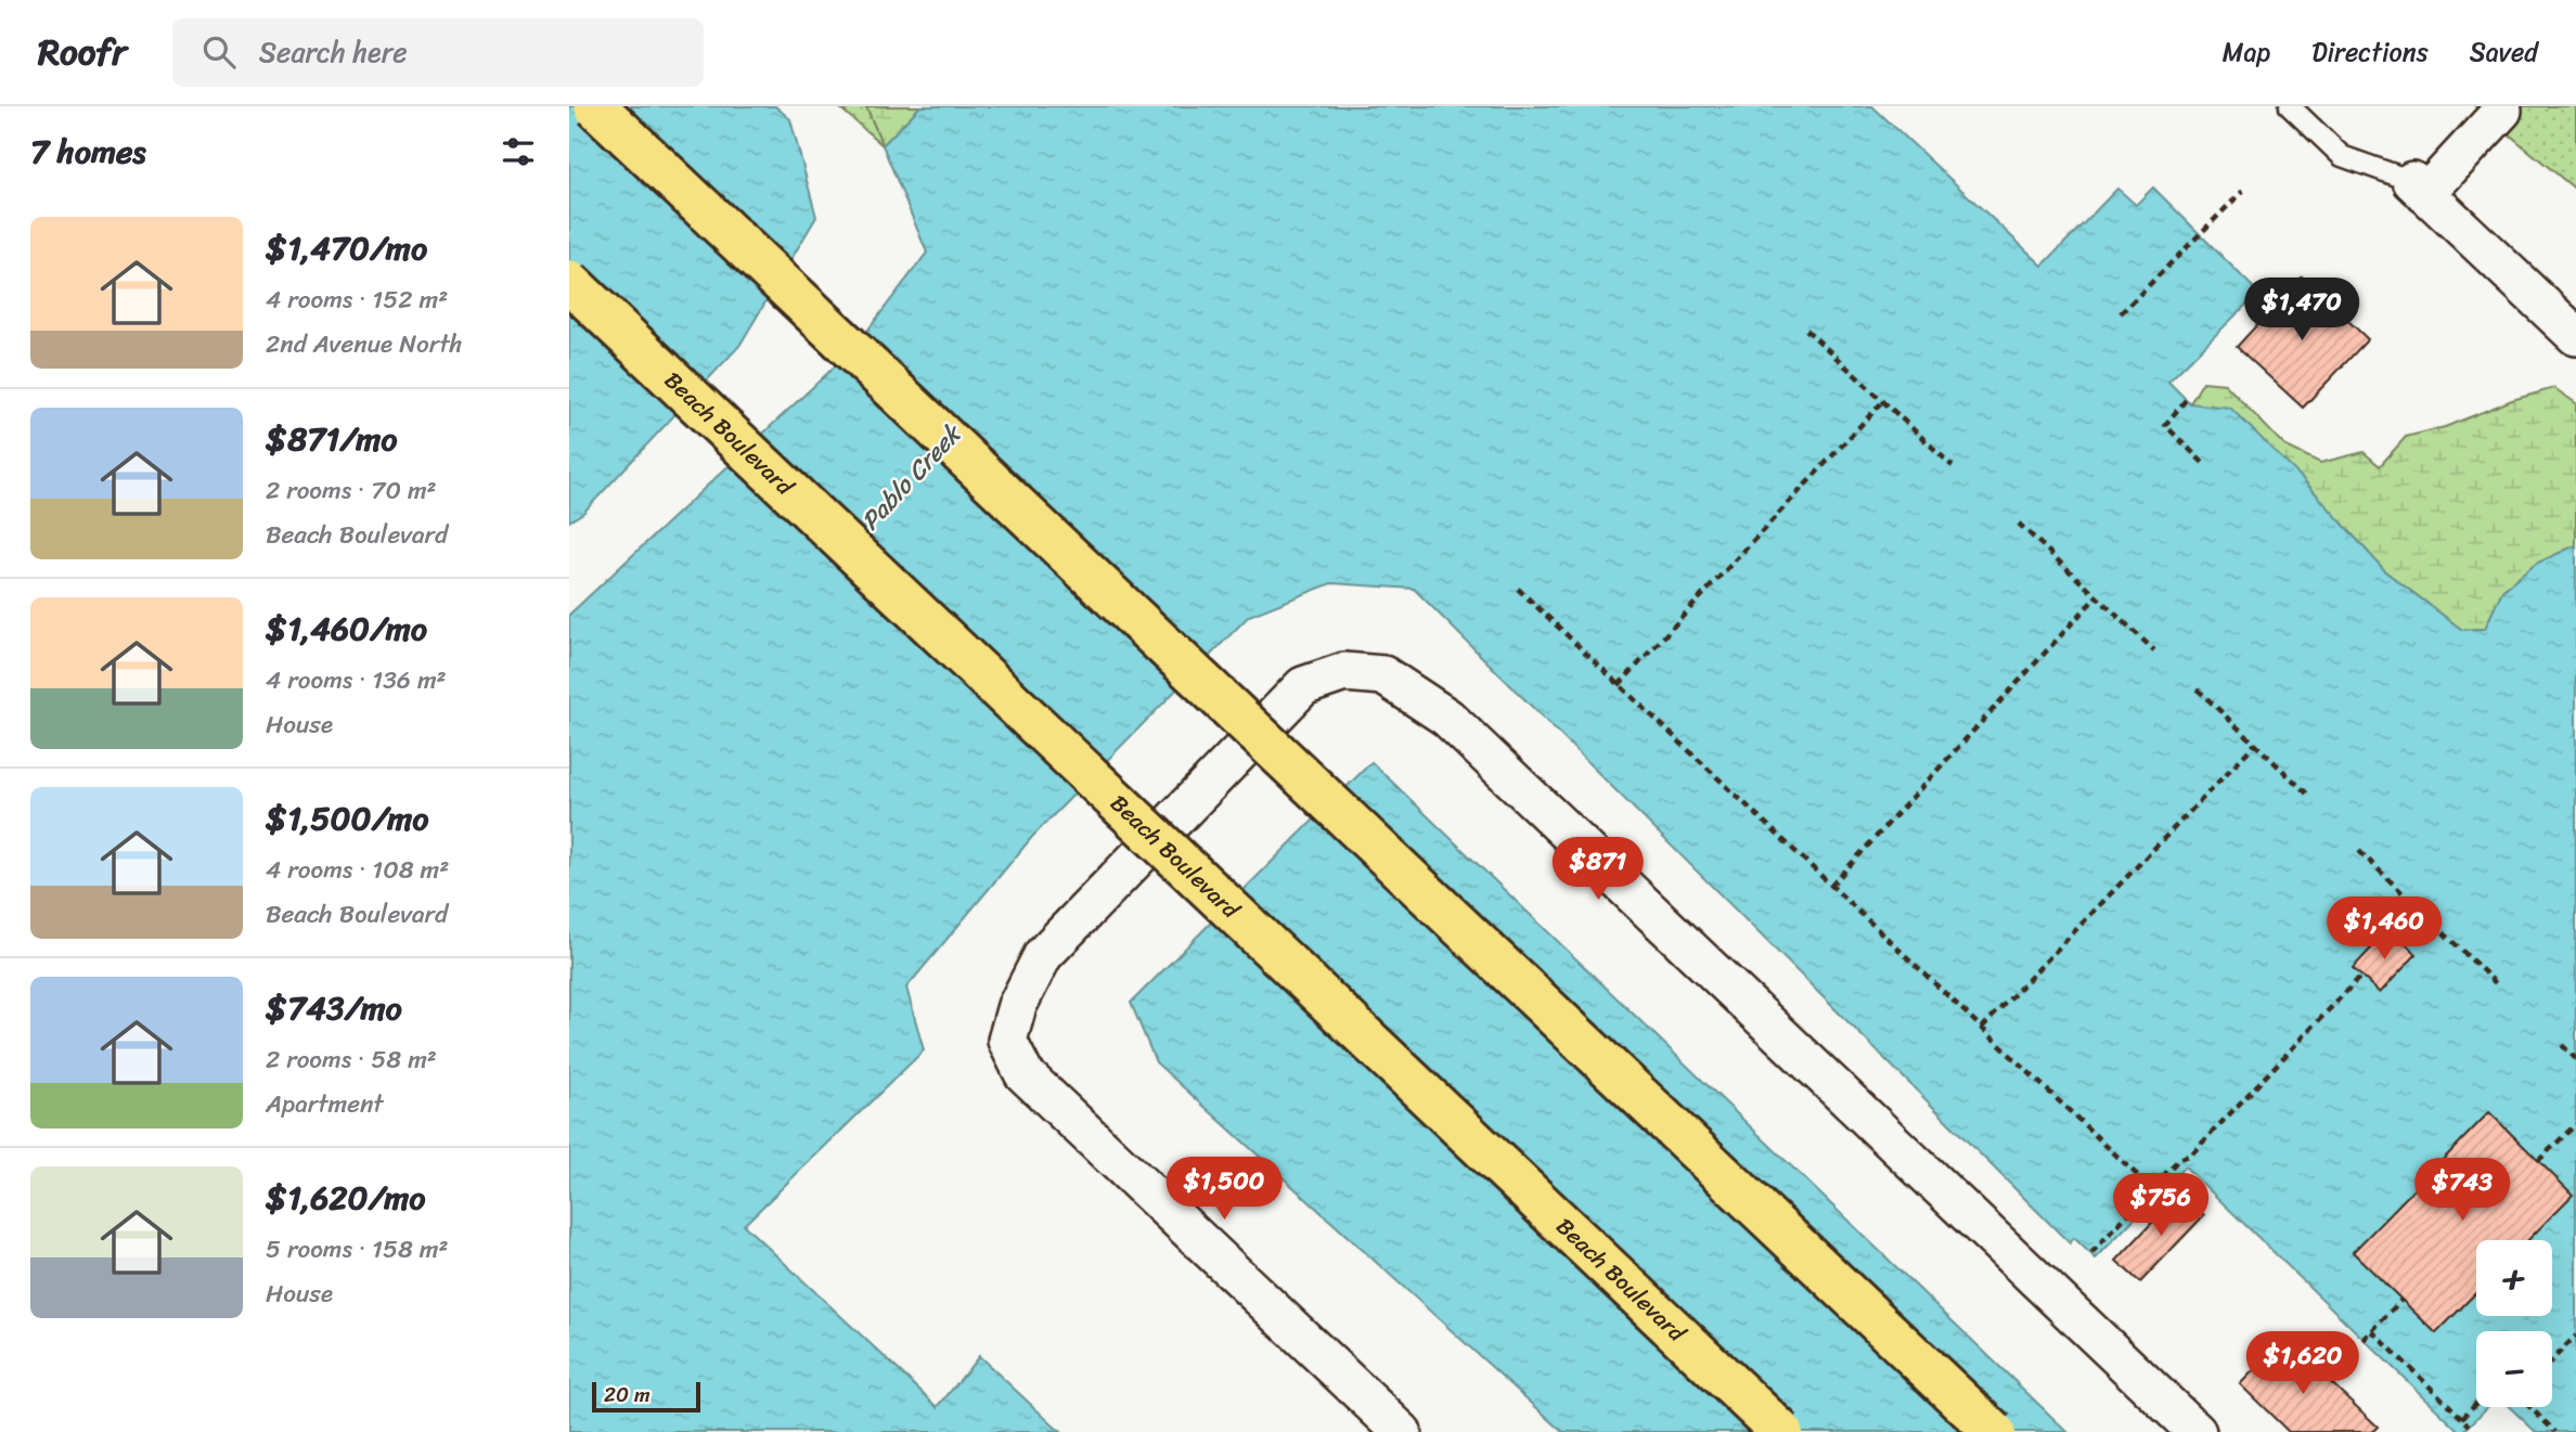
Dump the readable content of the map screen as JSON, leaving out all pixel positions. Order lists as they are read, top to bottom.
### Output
{
  "streets": {
    "highway": ["Beach Boulevard"]
  },
  "water": ["Pablo Creek"],
  "scale_bar": "20 m",
  "page": {
    "header": "Roofr",
    "search": "Search here",
    "nav": ["Map", "Directions", "Saved"],
    "heading": "7 homes",
    "list": [
      {
        "name": "$1,470/mo",
        "note": "4 rooms · 152 m² · 2nd Avenue North"
      },
      {
        "name": "$871/mo",
        "note": "2 rooms · 70 m² · Beach Boulevard"
      },
      {
        "name": "$1,460/mo",
        "note": "4 rooms · 136 m² · House"
      },
      {
        "name": "$1,500/mo",
        "note": "4 rooms · 108 m² · Beach Boulevard"
      },
      {
        "name": "$743/mo",
        "note": "2 rooms · 58 m² · Apartment"
      },
      {
        "name": "$1,620/mo",
        "note": "5 rooms · 158 m² · House"
      }
    ],
    "price": [
      "$1,470",
      "$871",
      "$1,460",
      "$1,500",
      "$743",
      "$756",
      "$1,620"
    ],
    "map_buttons": ["+", "−"],
    "scale": "20 m"
  }
}
